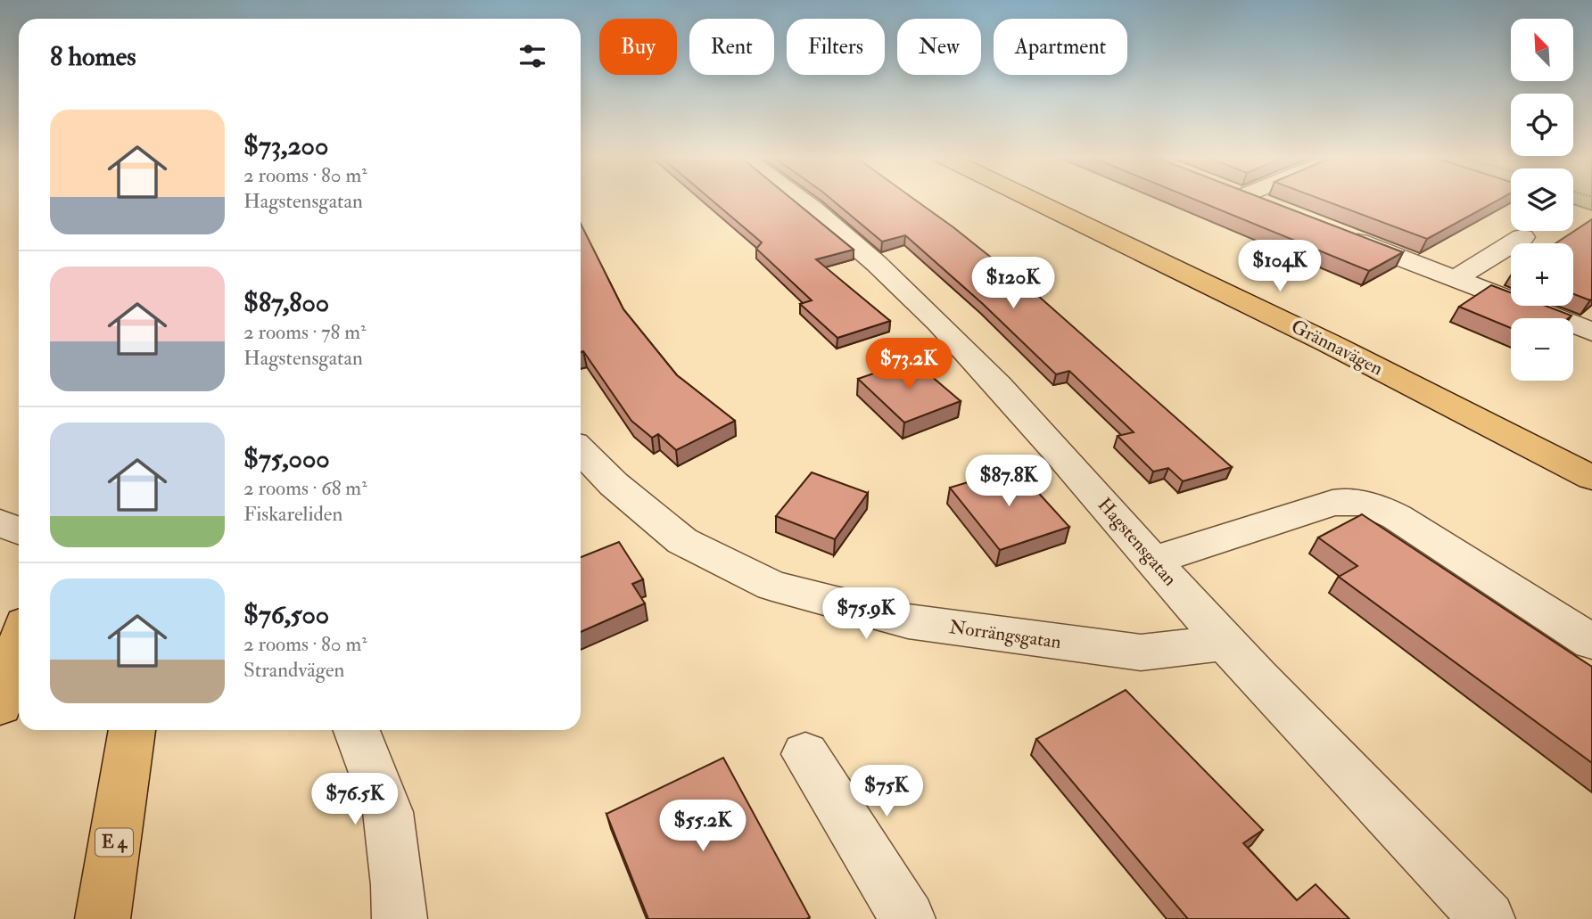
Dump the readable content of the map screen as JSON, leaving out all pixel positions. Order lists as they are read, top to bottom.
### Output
{
  "streets": {
    "main road": ["Grännavägen", "E 4"],
    "street": ["Hagstensgatan", "Norrängsgatan"]
  },
  "crossings": [
    ["Hagstensgatan", "Norrängsgatan"]
  ],
  "north": "top left",
  "page": {
    "map_buttons": ["+", "−"],
    "chip": [
      "Buy",
      "Rent",
      "Filters",
      "New",
      "Apartment"
    ],
    "heading": "8 homes",
    "list": [
      {
        "name": "$73,200",
        "note": "2 rooms · 80 m² · Hagstensgatan"
      },
      {
        "name": "$87,800",
        "note": "2 rooms · 78 m² · Hagstensgatan"
      },
      {
        "name": "$75,000",
        "note": "2 rooms · 68 m² · Fiskareliden"
      },
      {
        "name": "$76,500",
        "note": "2 rooms · 80 m² · Strandvägen"
      }
    ],
    "price": [
      "$104K",
      "$120K",
      "$73.2K",
      "$87.8K",
      "$75.9K",
      "$75K",
      "$76.5K",
      "$55.2K"
    ]
  }
}
